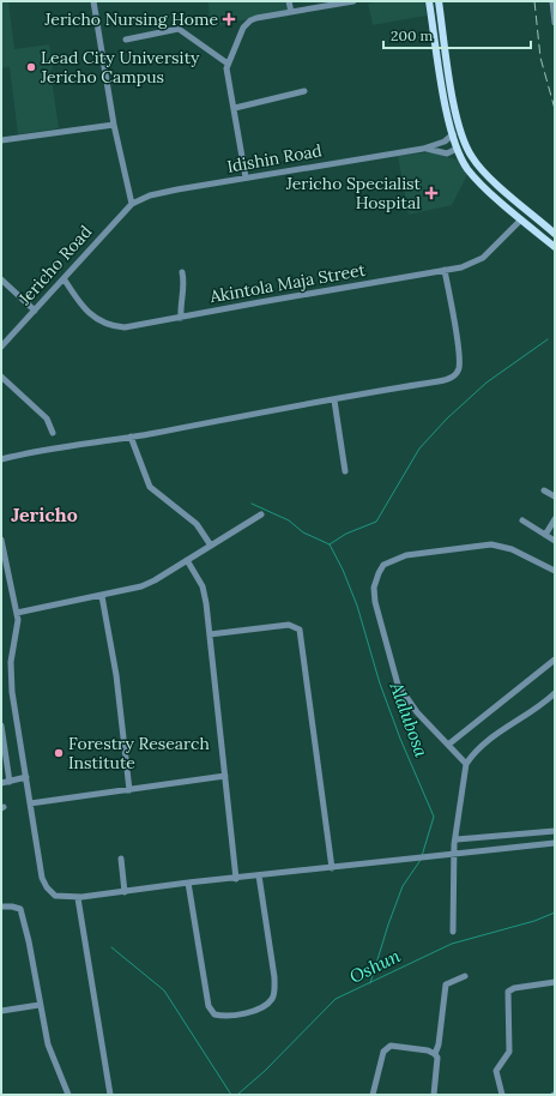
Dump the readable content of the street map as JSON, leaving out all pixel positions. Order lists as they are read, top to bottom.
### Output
{
  "streets": {
    "street": ["Idishin Road", "Jericho Road", "Akintola Maja Street"]
  },
  "crossings": [
    ["Idishin Road", "Jericho Road"],
    ["Jericho Road", "Akintola Maja Street"]
  ],
  "districts": ["Jericho"],
  "water": ["Alalubosa", "Oshun"],
  "places": {
    "health": ["Jericho Nursing Home", "Jericho Specialist Hospital"],
    "other": ["Lead City University Jericho Campus", "Forestry Research Institute"]
  },
  "scale_bar": "200 m"
}
